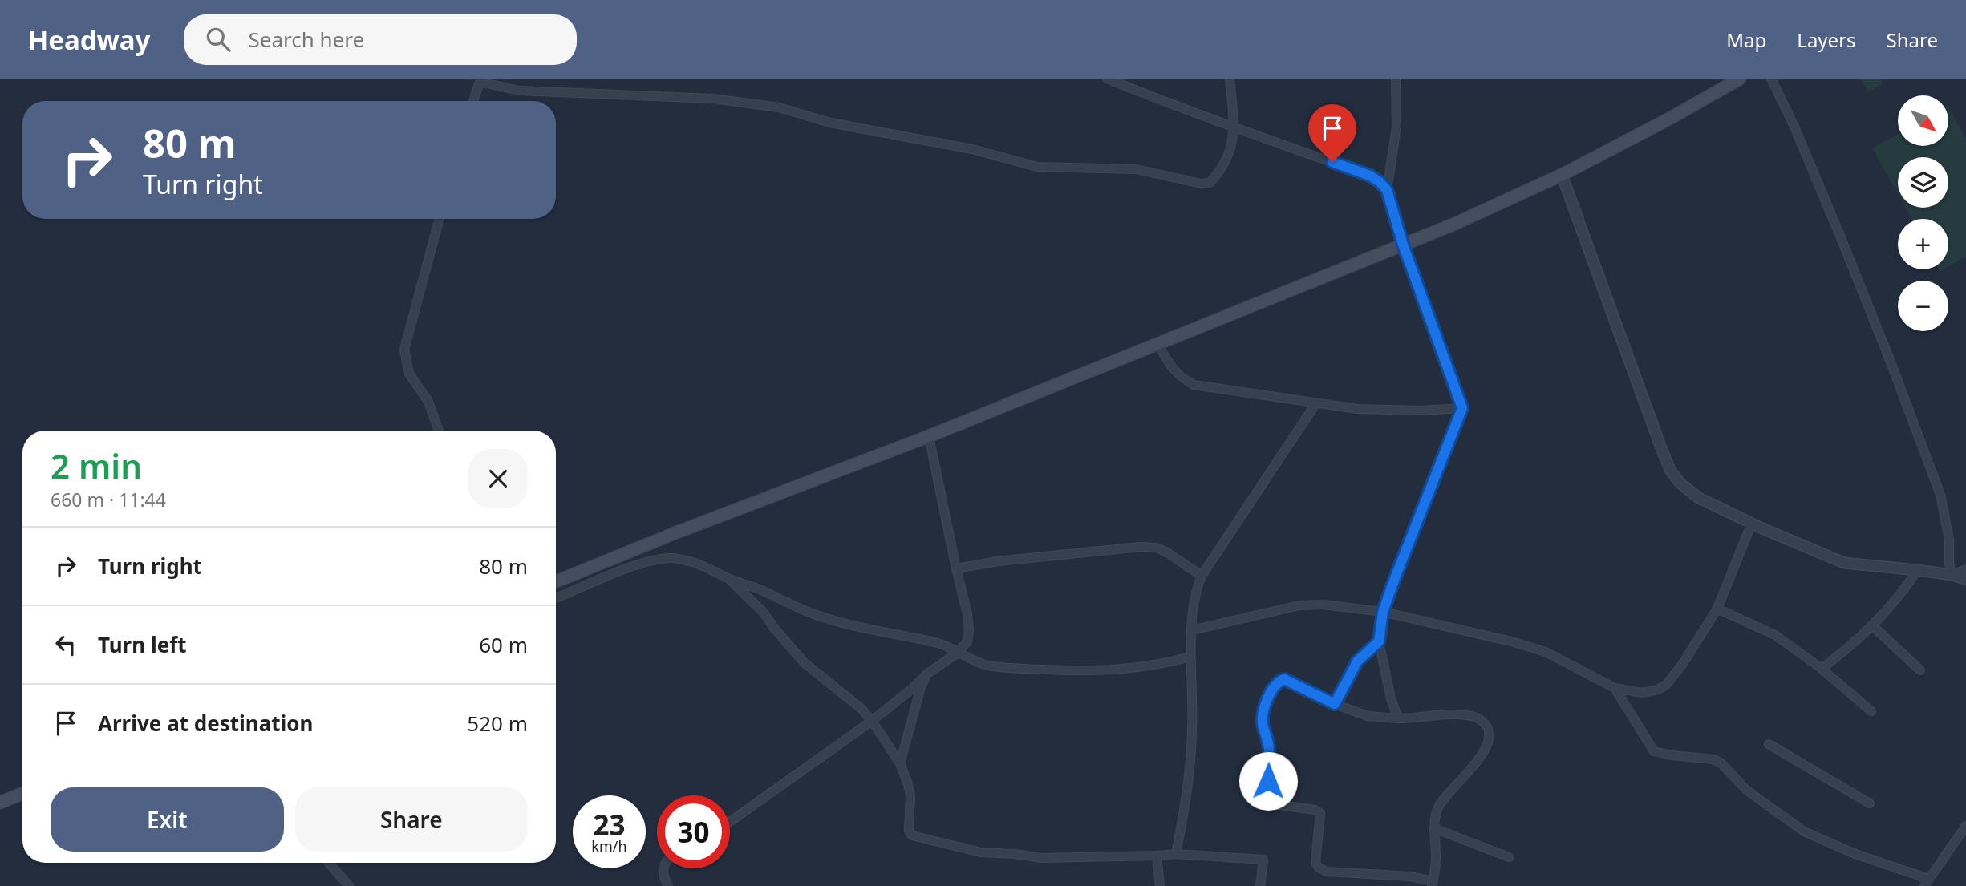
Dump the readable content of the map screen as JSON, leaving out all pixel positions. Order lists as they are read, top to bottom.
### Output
{
  "north": "bottom right",
  "page": {
    "header": "Headway",
    "search": "Search here",
    "nav": ["Map", "Layers", "Share"],
    "map_buttons": ["+", "−"],
    "turn": ["80 m", "Turn right"],
    "heading": ["2 min", "660 m · 11:44"],
    "list": [
      {
        "name": "Turn right",
        "value": "80 m"
      },
      {
        "name": "Turn left",
        "value": "60 m"
      },
      {
        "name": "Arrive at destination",
        "value": "520 m"
      }
    ],
    "buttons": ["Exit", "Share"],
    "speed": "23 km/h",
    "limit": "30"
  }
}
